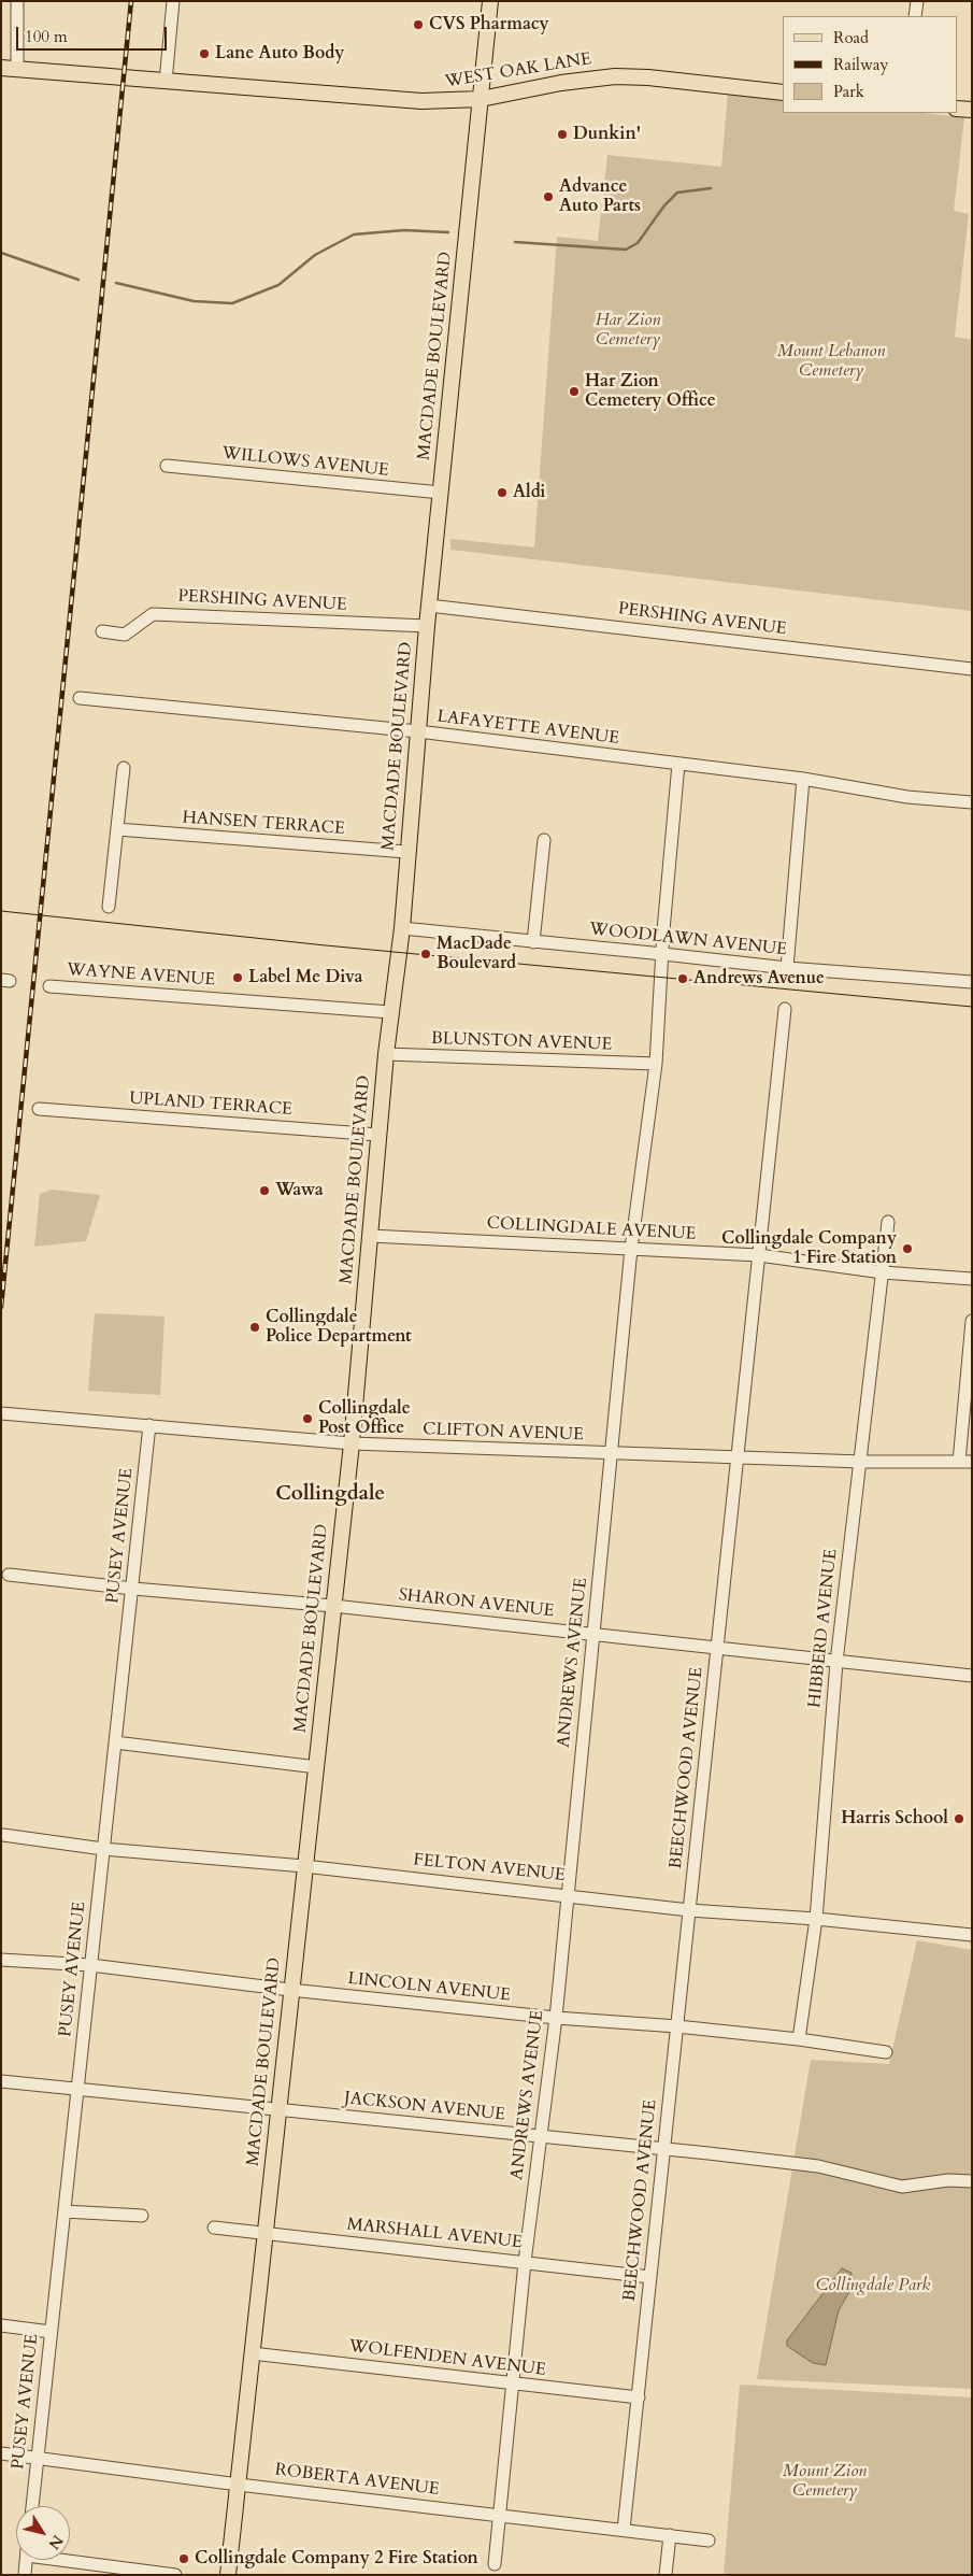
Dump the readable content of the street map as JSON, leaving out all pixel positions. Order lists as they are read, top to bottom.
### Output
{
  "streets": {
    "main road": ["WEST OAK LANE", "MACDADE BOULEVARD"],
    "street": [
      "WILLOWS AVENUE",
      "PERSHING AVENUE",
      "LAFAYETTE AVENUE",
      "HANSEN TERRACE",
      "WOODLAWN AVENUE",
      "WAYNE AVENUE",
      "BLUNSTON AVENUE",
      "UPLAND TERRACE",
      "COLLINGDALE AVENUE",
      "CLIFTON AVENUE",
      "PUSEY AVENUE",
      "SHARON AVENUE",
      "HIBBERD AVENUE",
      "ANDREWS AVENUE",
      "BEECHWOOD AVENUE",
      "FELTON AVENUE",
      "LINCOLN AVENUE",
      "JACKSON AVENUE",
      "MARSHALL AVENUE",
      "WOLFENDEN AVENUE",
      "ROBERTA AVENUE"
    ]
  },
  "crossings": [
    ["WEST OAK LANE", "MACDADE BOULEVARD"],
    ["MACDADE BOULEVARD", "WILLOWS AVENUE"],
    ["MACDADE BOULEVARD", "PERSHING AVENUE"],
    ["MACDADE BOULEVARD", "LAFAYETTE AVENUE"],
    ["MACDADE BOULEVARD", "HANSEN TERRACE"],
    ["MACDADE BOULEVARD", "WOODLAWN AVENUE"],
    ["MACDADE BOULEVARD", "WAYNE AVENUE"],
    ["MACDADE BOULEVARD", "BLUNSTON AVENUE"],
    ["MACDADE BOULEVARD", "UPLAND TERRACE"],
    ["MACDADE BOULEVARD", "COLLINGDALE AVENUE"],
    ["MACDADE BOULEVARD", "CLIFTON AVENUE"],
    ["MACDADE BOULEVARD", "SHARON AVENUE"],
    ["MACDADE BOULEVARD", "FELTON AVENUE"],
    ["MACDADE BOULEVARD", "LINCOLN AVENUE"],
    ["MACDADE BOULEVARD", "JACKSON AVENUE"],
    ["MACDADE BOULEVARD", "MARSHALL AVENUE"],
    ["MACDADE BOULEVARD", "WOLFENDEN AVENUE"],
    ["MACDADE BOULEVARD", "ROBERTA AVENUE"],
    ["LAFAYETTE AVENUE", "ANDREWS AVENUE"],
    ["WOODLAWN AVENUE", "ANDREWS AVENUE"],
    ["BLUNSTON AVENUE", "ANDREWS AVENUE"],
    ["COLLINGDALE AVENUE", "HIBBERD AVENUE"],
    ["COLLINGDALE AVENUE", "ANDREWS AVENUE"],
    ["COLLINGDALE AVENUE", "BEECHWOOD AVENUE"],
    ["CLIFTON AVENUE", "PUSEY AVENUE"],
    ["CLIFTON AVENUE", "HIBBERD AVENUE"],
    ["CLIFTON AVENUE", "ANDREWS AVENUE"],
    ["CLIFTON AVENUE", "BEECHWOOD AVENUE"],
    ["PUSEY AVENUE", "SHARON AVENUE"],
    ["PUSEY AVENUE", "FELTON AVENUE"],
    ["PUSEY AVENUE", "LINCOLN AVENUE"],
    ["PUSEY AVENUE", "JACKSON AVENUE"],
    ["PUSEY AVENUE", "ROBERTA AVENUE"],
    ["SHARON AVENUE", "HIBBERD AVENUE"],
    ["SHARON AVENUE", "ANDREWS AVENUE"],
    ["SHARON AVENUE", "BEECHWOOD AVENUE"],
    ["HIBBERD AVENUE", "FELTON AVENUE"],
    ["HIBBERD AVENUE", "LINCOLN AVENUE"],
    ["ANDREWS AVENUE", "FELTON AVENUE"],
    ["ANDREWS AVENUE", "LINCOLN AVENUE"],
    ["ANDREWS AVENUE", "JACKSON AVENUE"],
    ["ANDREWS AVENUE", "MARSHALL AVENUE"],
    ["ANDREWS AVENUE", "WOLFENDEN AVENUE"],
    ["ANDREWS AVENUE", "ROBERTA AVENUE"],
    ["BEECHWOOD AVENUE", "FELTON AVENUE"],
    ["BEECHWOOD AVENUE", "LINCOLN AVENUE"],
    ["BEECHWOOD AVENUE", "JACKSON AVENUE"],
    ["BEECHWOOD AVENUE", "MARSHALL AVENUE"],
    ["BEECHWOOD AVENUE", "WOLFENDEN AVENUE"],
    ["BEECHWOOD AVENUE", "ROBERTA AVENUE"]
  ],
  "districts": ["Collingdale"],
  "parks": [
    "Har Zion Cemetery",
    "Mount Lebanon Cemetery",
    "Collingdale Park",
    "Mount Zion Cemetery"
  ],
  "places": [
    "CVS Pharmacy",
    "Lane Auto Body",
    "Dunkin'",
    "Advance Auto Parts",
    "Har Zion Cemetery Office",
    "Aldi",
    "MacDade Boulevard",
    "Label Me Diva",
    "Andrews Avenue",
    "Wawa",
    "Collingdale Company 1 Fire Station",
    "Collingdale Police Department",
    "Collingdale Post Office",
    "Harris School",
    "Collingdale Company 2 Fire Station"
  ],
  "legend": ["Road", "Railway", "Park"],
  "scale_bar": "100 m",
  "north": "bottom right"
}
